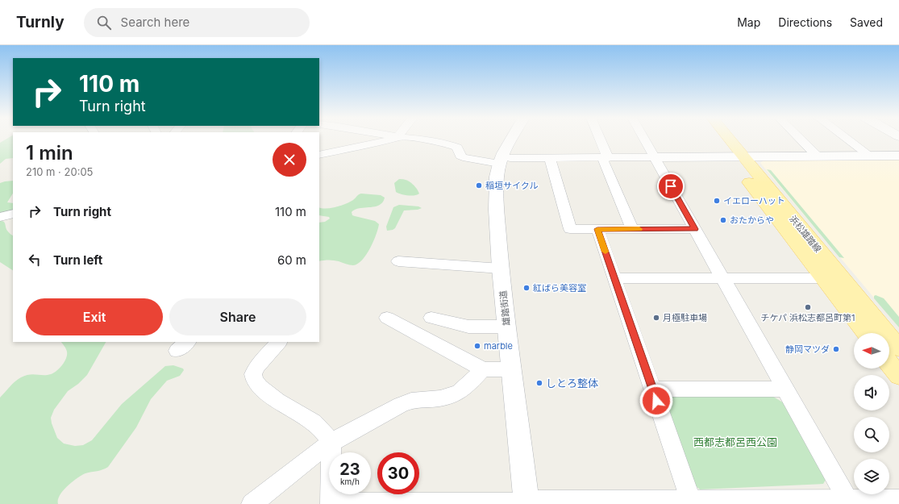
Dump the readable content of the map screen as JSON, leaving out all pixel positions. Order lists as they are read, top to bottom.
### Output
{
  "streets": {
    "main road": ["浜松雄踏線"],
    "street": ["雄踏街道"]
  },
  "parks": ["西都志都呂西公園"],
  "places": [
    "稲垣サイクル",
    "イエローハット",
    "おたからや",
    "紅ばら美容室",
    "チケパ 浜松志都呂町第1",
    "月極駐車場",
    "marble",
    "静岡マツダ",
    "しとろ整体"
  ],
  "north": "left",
  "page": {
    "header": "Turnly",
    "search": "Search here",
    "nav": ["Map", "Directions", "Saved"],
    "turn": ["110 m", "Turn right"],
    "heading": ["1 min", "210 m · 20:05"],
    "list": [
      {
        "name": "Turn right",
        "value": "110 m"
      },
      {
        "name": "Turn left",
        "value": "60 m"
      }
    ],
    "buttons": ["Exit", "Share"],
    "speed": "23 km/h",
    "limit": "30"
  }
}
